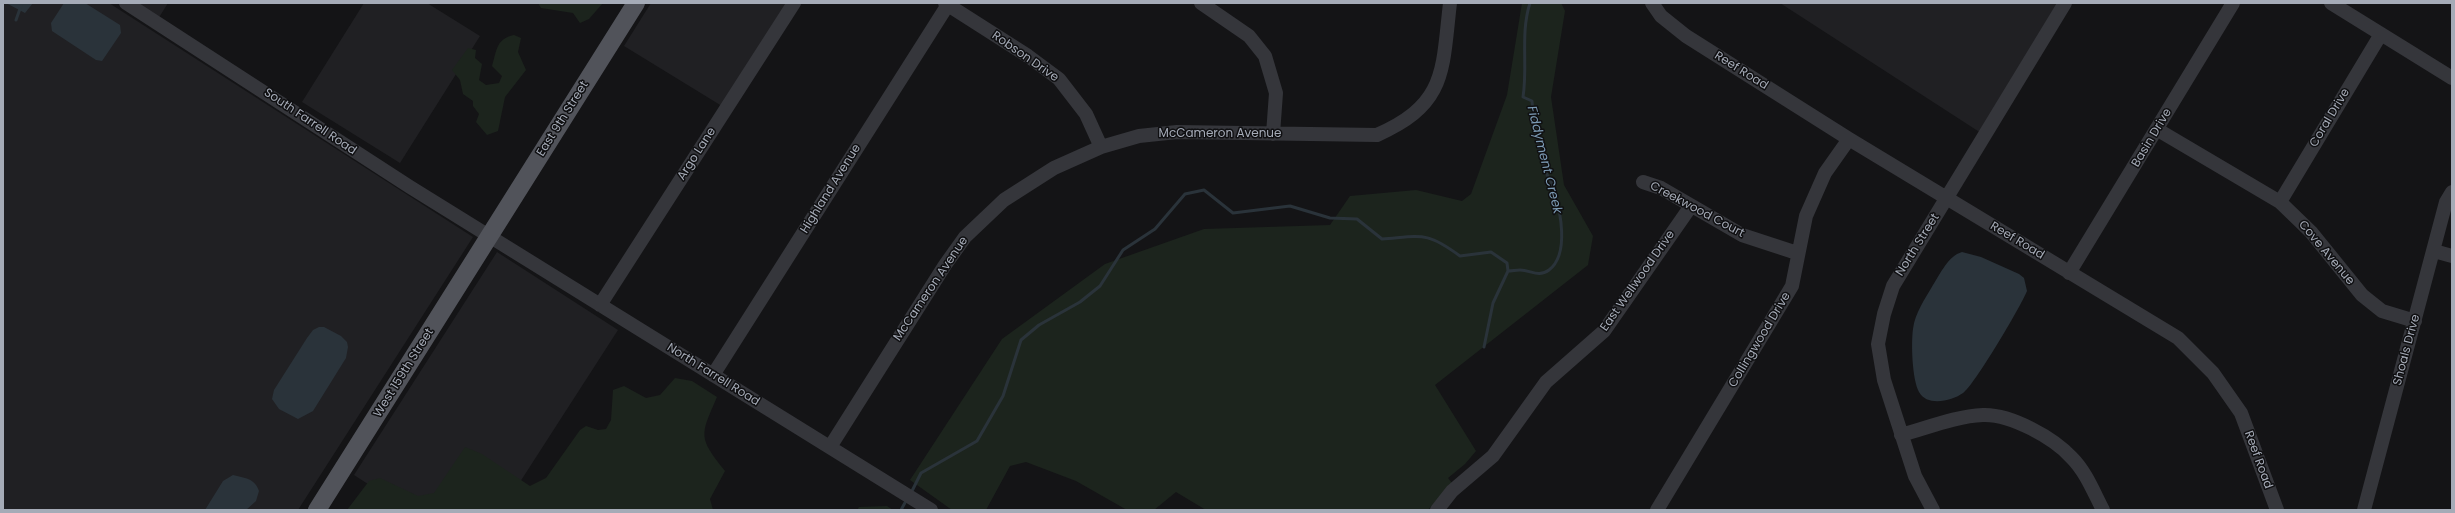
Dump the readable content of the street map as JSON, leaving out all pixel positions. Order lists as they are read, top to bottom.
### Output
{
  "streets": {
    "main road": ["East 9th Street", "West 159th Street"],
    "street": [
      "Robson Drive",
      "Reef Road",
      "Coral Drive",
      "South Farrell Road",
      "McCameron Avenue",
      "Basin Drive",
      "Argo Lane",
      "Highland Avenue",
      "Creekwood Court",
      "North Street",
      "Cove Avenue",
      "East Wellwood Drive",
      "Collingwood Drive",
      "Shoals Drive",
      "North Farrell Road"
    ]
  },
  "crossings": [
    ["Robson Drive", "McCameron Avenue"],
    ["Robson Drive", "Highland Avenue"],
    ["Reef Road", "Basin Drive"],
    ["Reef Road", "North Street"],
    ["Reef Road", "Collingwood Drive"],
    ["Coral Drive", "Cove Avenue"],
    ["East 9th Street", "South Farrell Road"],
    ["East 9th Street", "West 159th Street"],
    ["East 9th Street", "North Farrell Road"],
    ["South Farrell Road", "West 159th Street"],
    ["South Farrell Road", "North Farrell Road"],
    ["McCameron Avenue", "North Farrell Road"],
    ["Basin Drive", "Cove Avenue"],
    ["Argo Lane", "North Farrell Road"],
    ["Highland Avenue", "North Farrell Road"],
    ["Creekwood Court", "East Wellwood Drive"],
    ["Creekwood Court", "Collingwood Drive"],
    ["Cove Avenue", "Shoals Drive"],
    ["West 159th Street", "North Farrell Road"]
  ],
  "water": ["Fiddyment Creek"]
}
